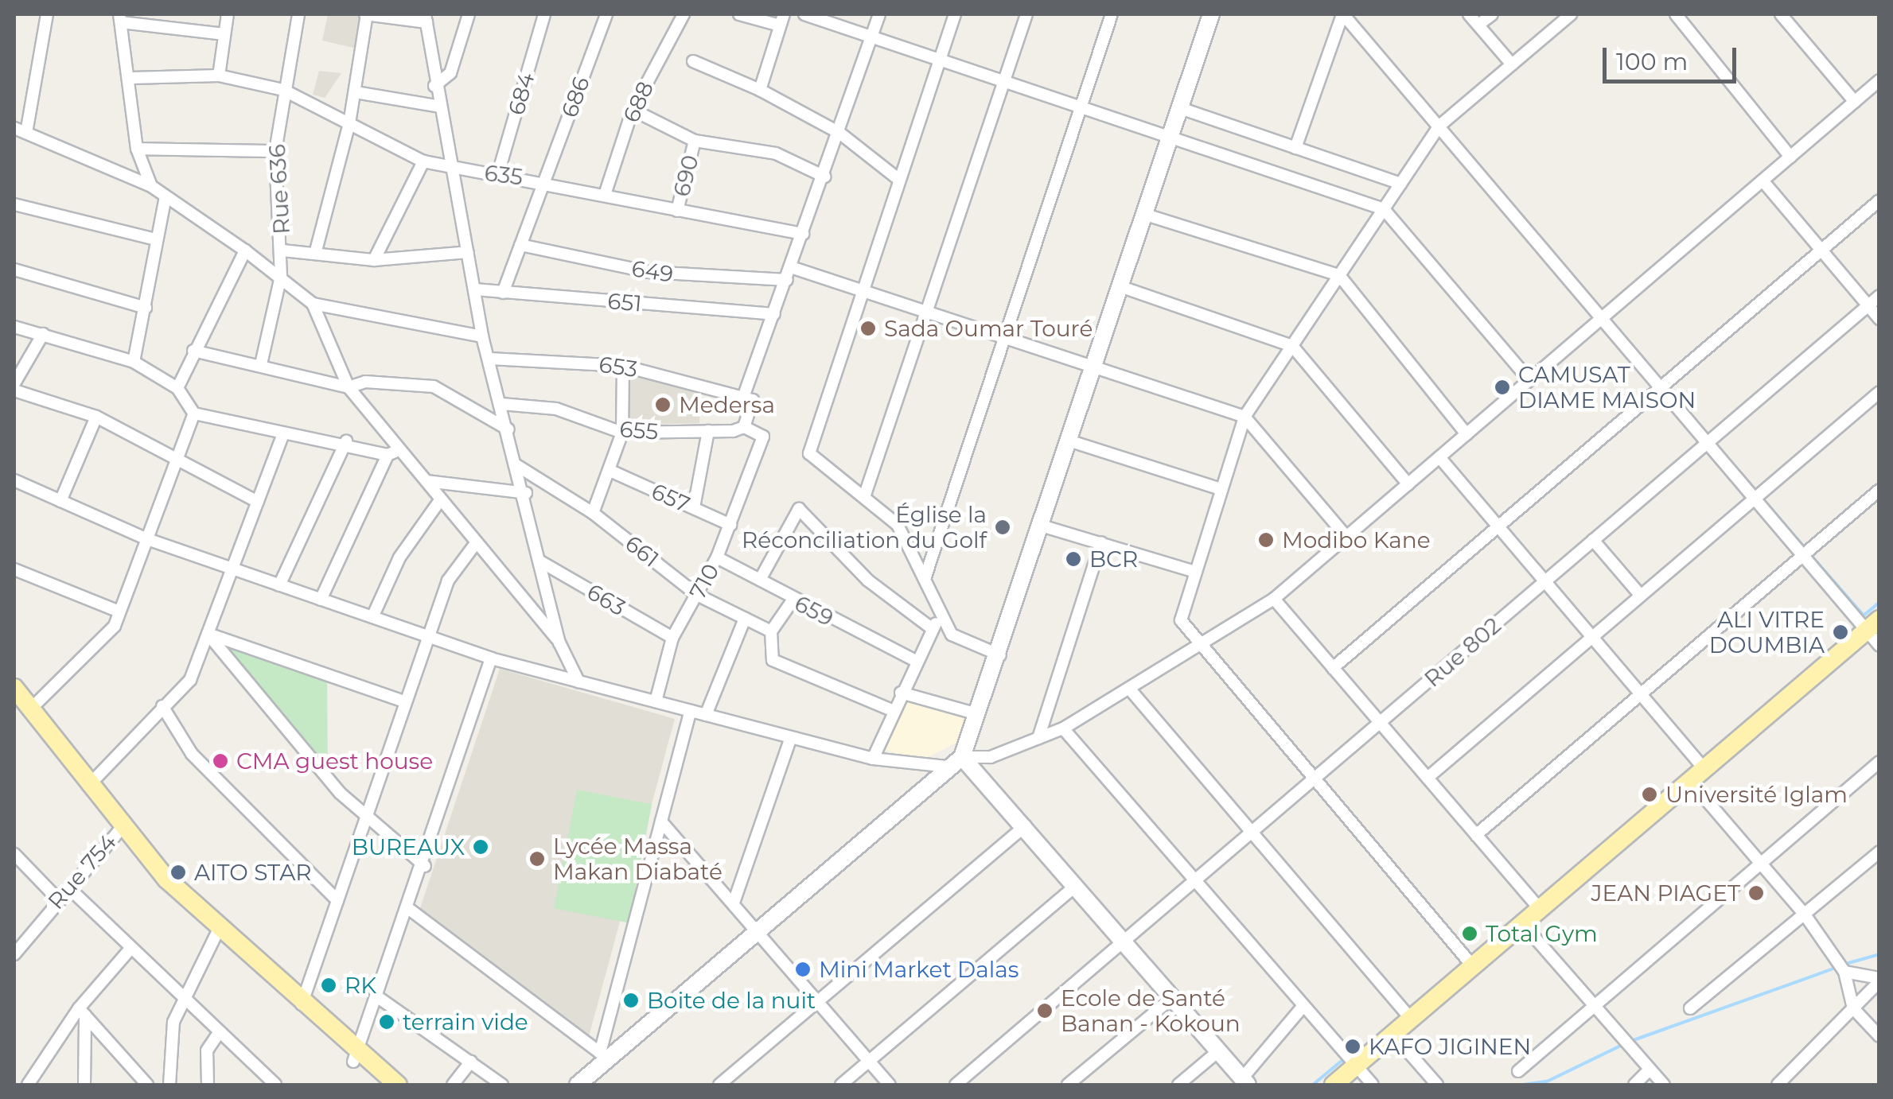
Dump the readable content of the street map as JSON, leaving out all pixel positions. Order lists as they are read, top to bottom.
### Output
{
  "streets": {
    "street": [
      "684",
      "686",
      "688",
      "635",
      "690",
      "Rue 636",
      "649",
      "651",
      "653",
      "655",
      "657",
      "661",
      "710",
      "663",
      "659",
      "Rue 802",
      "Rue 754"
    ]
  },
  "crossings": [
    ["684", "635"],
    ["686", "635"],
    ["686", "649"],
    ["686", "651"],
    ["688", "635"],
    ["635", "690"],
    ["635", "Rue 636"],
    ["655", "710"],
    ["657", "710"],
    ["661", "710"],
    ["710", "663"],
    ["710", "659"]
  ],
  "places": [
    "Sada Oumar Touré",
    "CAMUSAT DIAME MAISON",
    "Medersa",
    "Église la Réconciliation du Golf",
    "Modibo Kane",
    "BCR",
    "ALI VITRE DOUMBIA",
    "CMA guest house",
    "Université Iglam",
    "BUREAUX",
    "Lycée Massa Makan Diabaté",
    "AITO STAR",
    "JEAN PIAGET",
    "Total Gym",
    "Mini Market Dalas",
    "RK",
    "Boite de la nuit",
    "Ecole de Santé Banan - Kokoun",
    "terrain vide",
    "KAFO JIGINEN"
  ],
  "scale_bar": "100 m"
}
